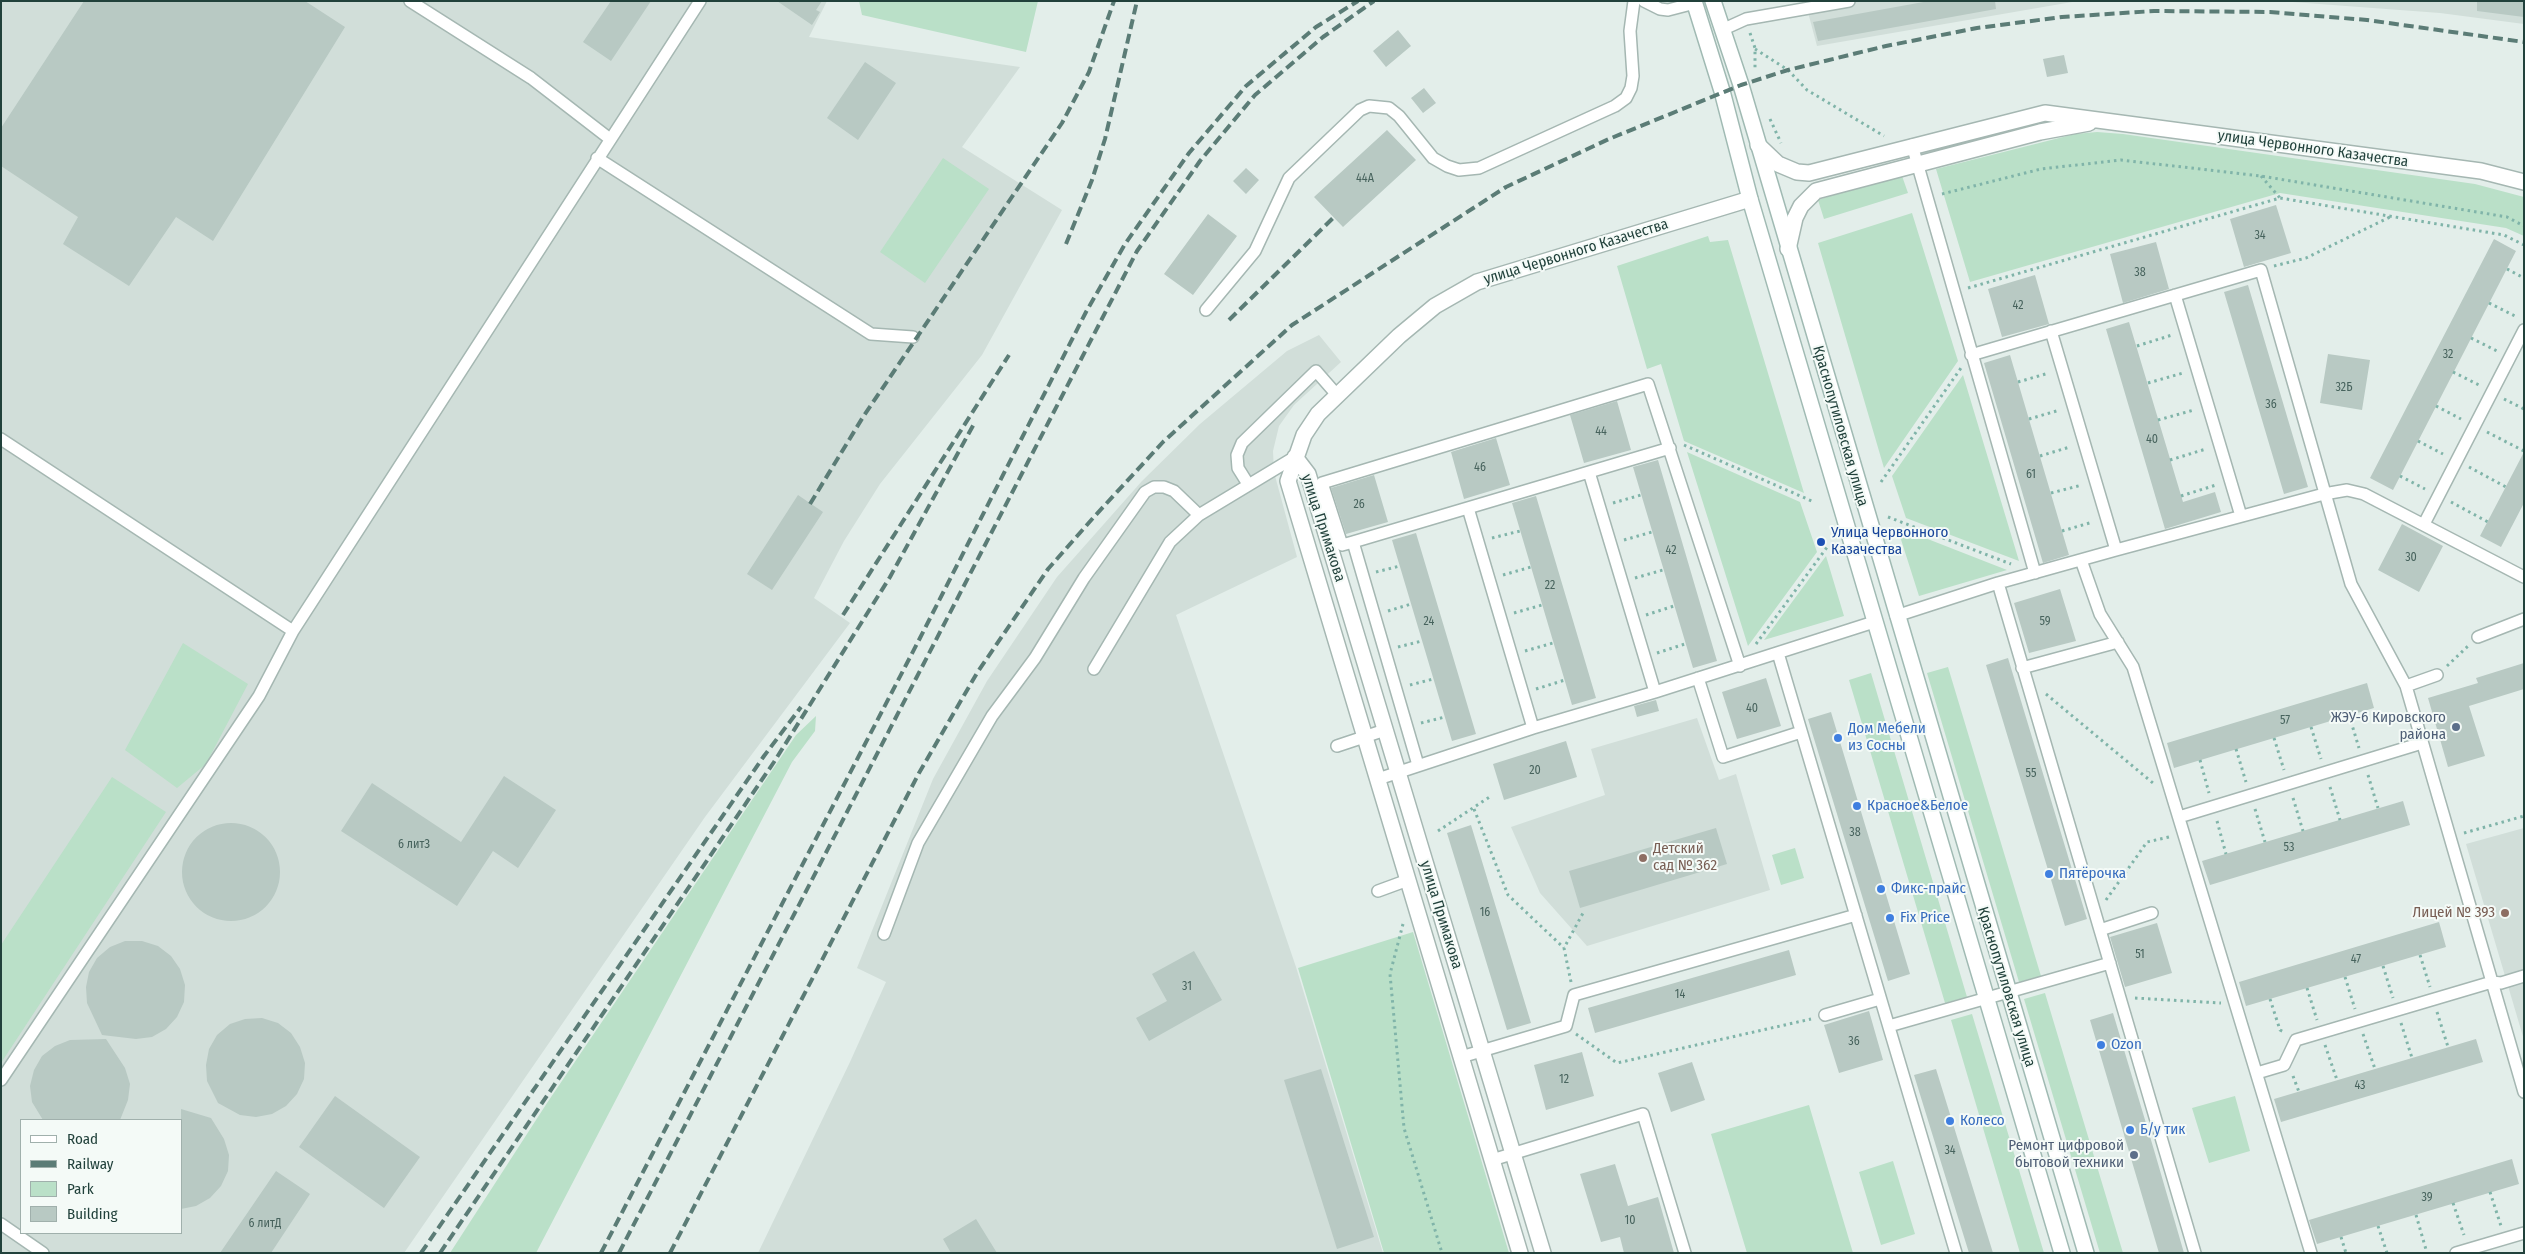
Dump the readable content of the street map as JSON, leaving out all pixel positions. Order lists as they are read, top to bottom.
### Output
{
  "streets": {
    "street": ["улица Червонного Казачества", "Краснопутиловская улица", "улица Примакова"]
  },
  "crossings": [
    ["улица Червонного Казачества", "Краснопутиловская улица"],
    ["улица Червонного Казачества", "улица Примакова"]
  ],
  "places": [
    "Улица Червонного Казачества",
    "ЖЭУ-6 Кировского района",
    "Дом Мебели из Сосны",
    "Красное&Белое",
    "Детский сад № 362",
    "Пятёрочка",
    "Фикс-прайс",
    "Лицей № 393",
    "Fix Price",
    "Ozon",
    "Колесо",
    "Б/у тик",
    "Ремонт цифровой бытовой техники"
  ],
  "house_numbers": [
    "44А",
    "34",
    "38",
    "42",
    "32",
    "32Б",
    "36",
    "44",
    "40",
    "46",
    "61",
    "26",
    "42",
    "30",
    "22",
    "24",
    "59",
    "40",
    "57",
    "20",
    "55",
    "38",
    "6 литЗ",
    "53",
    "16",
    "51",
    "47",
    "31",
    "14",
    "36",
    "12",
    "43",
    "34",
    "39",
    "10",
    "6 литД"
  ],
  "legend": [
    "Road",
    "Railway",
    "Park",
    "Building"
  ]
}
